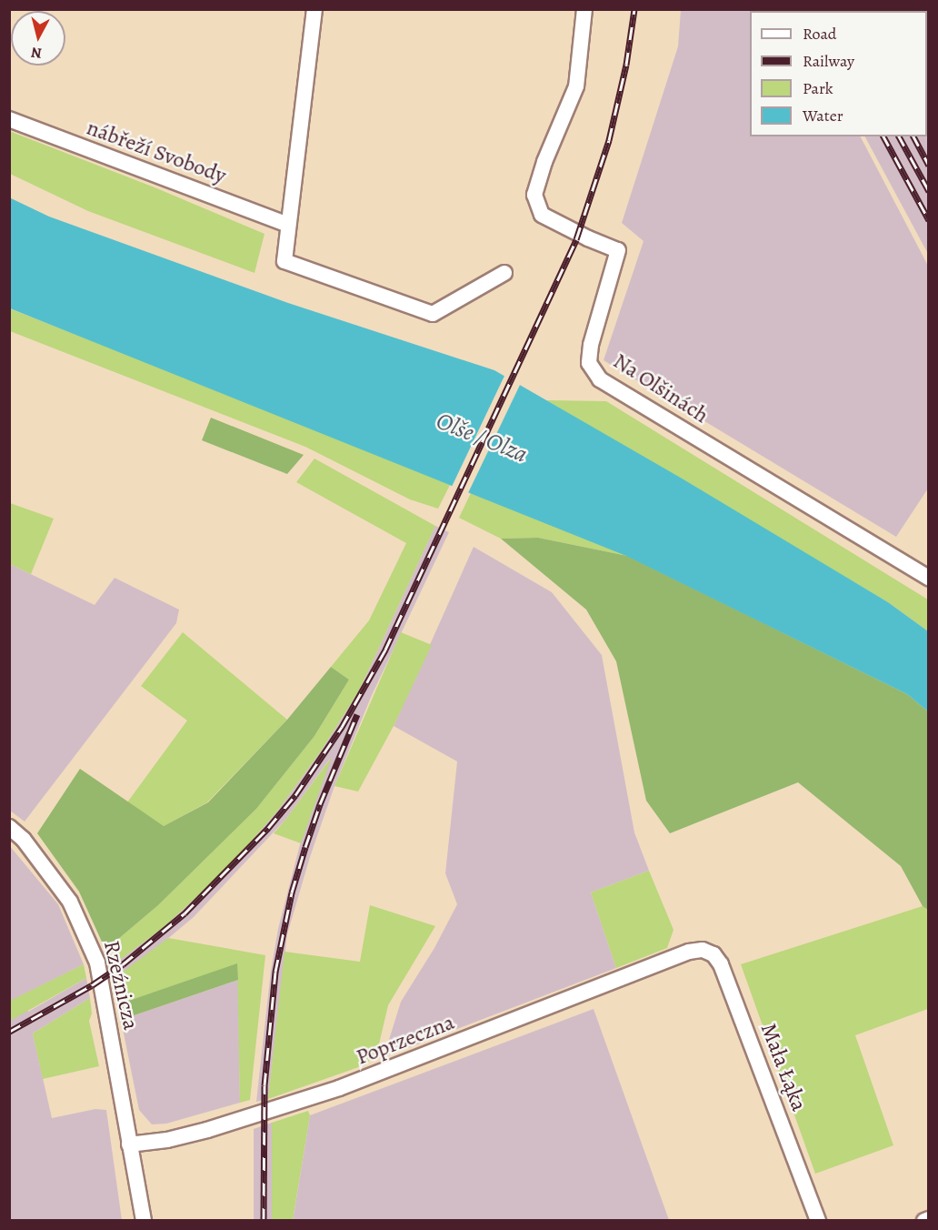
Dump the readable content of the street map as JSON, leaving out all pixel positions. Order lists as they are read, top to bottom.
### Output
{
  "streets": {
    "street": [
      "nábřeží Svobody",
      "Na Olšinách",
      "Rzeźnicza",
      "Poprzeczna",
      "Mała Łąka"
    ]
  },
  "crossings": [
    ["Rzeźnicza", "Poprzeczna"],
    ["Poprzeczna", "Mała Łąka"]
  ],
  "water": ["Olše / Olza"],
  "legend": [
    "Road",
    "Railway",
    "Park",
    "Water"
  ],
  "north": "bottom"
}
